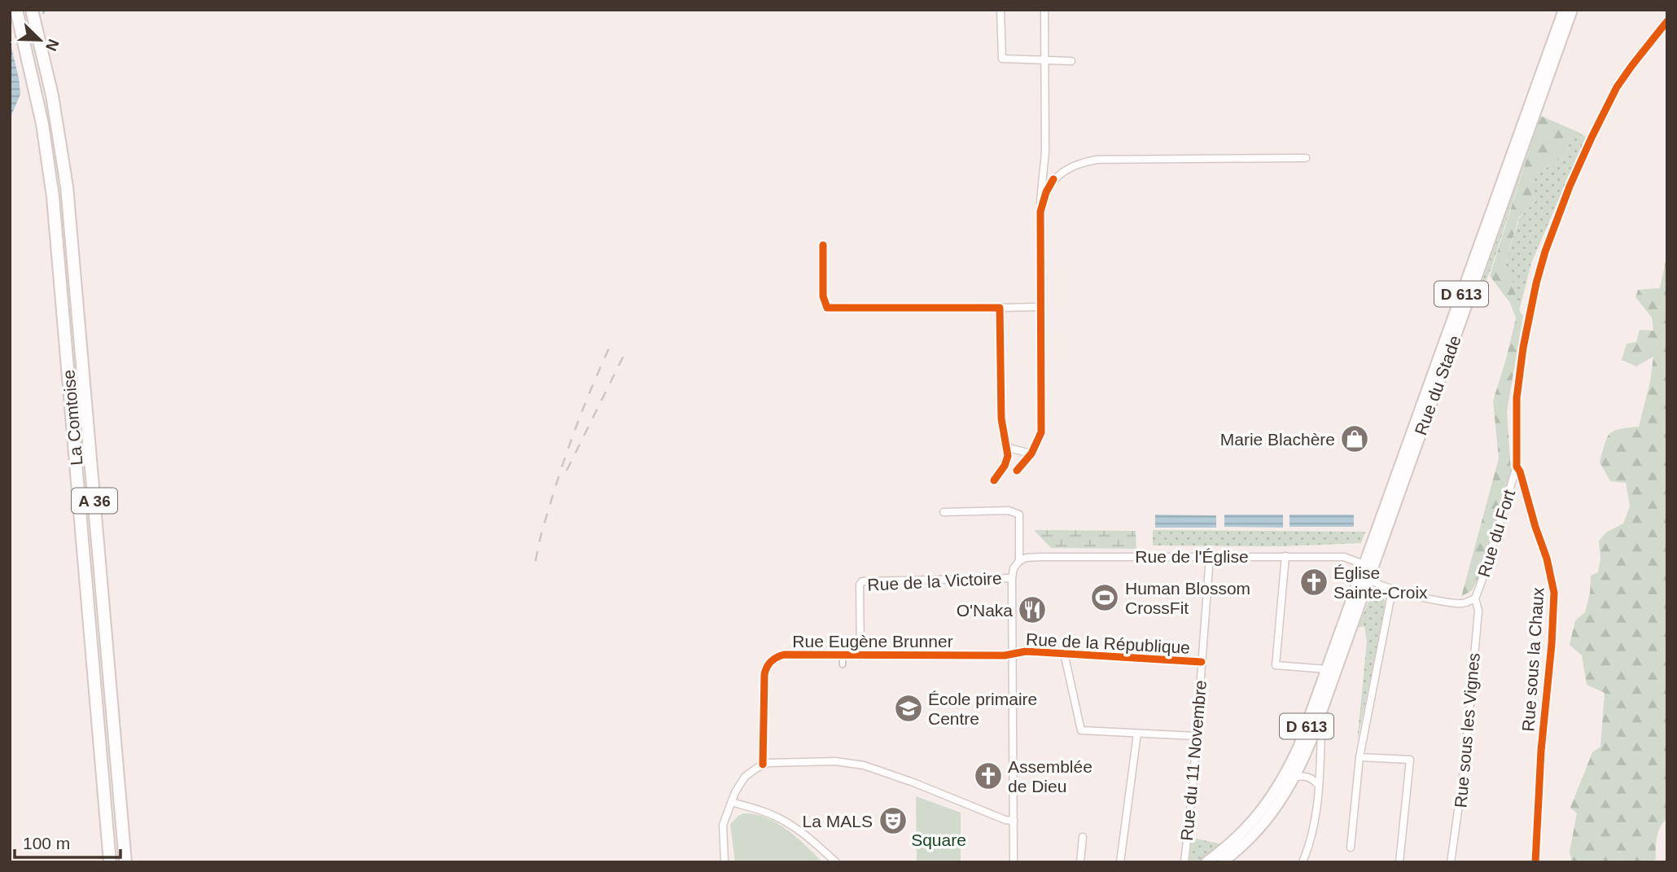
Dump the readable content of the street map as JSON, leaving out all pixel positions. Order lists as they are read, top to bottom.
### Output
{
  "streets": {
    "highway": ["La Comtoise", "A 36"],
    "main road": ["D 613", "Rue du Stade"],
    "street": [
      "Rue du Fort",
      "Rue de l'Église",
      "Rue de la Victoire",
      "Rue Eugène Brunner",
      "Rue de la République",
      "Rue sous la Chaux",
      "Rue sous les Vignes",
      "Rue du 11 Novembre"
    ]
  },
  "crossings": [
    ["D 613", "Rue du Stade"],
    ["D 613", "Rue de l'Église"],
    ["Rue du Stade", "Rue de l'Église"],
    ["Rue du Fort", "Rue sous la Chaux"],
    ["Rue du Fort", "Rue sous les Vignes"],
    ["Rue de l'Église", "Rue du 11 Novembre"],
    ["Rue de la Victoire", "Rue Eugène Brunner"],
    ["Rue Eugène Brunner", "Rue de la République"],
    ["Rue de la République", "Rue du 11 Novembre"]
  ],
  "parks": ["Square"],
  "places": {
    "shop": ["Marie Blachère"],
    "church": ["Église Sainte-Croix", "Assemblée de Dieu"],
    "sports": ["Human Blossom CrossFit"],
    "restaurant": ["O'Naka"],
    "school or university": ["École primaire Centre"],
    "theatre": ["La MALS"]
  },
  "scale_bar": "100 m",
  "north": "bottom right"
}
